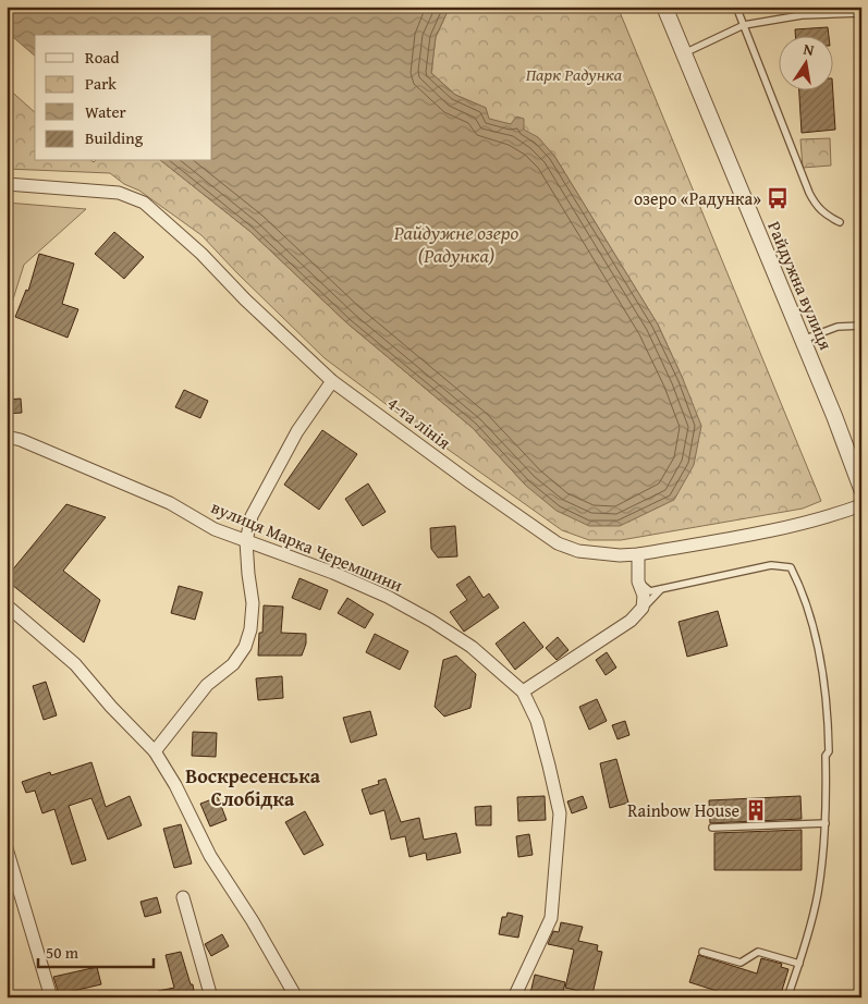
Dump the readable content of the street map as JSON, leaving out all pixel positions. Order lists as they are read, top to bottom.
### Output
{
  "streets": {
    "street": ["Райдужна вулиця", "4-та лінія", "вулиця Марка Черемшини"]
  },
  "districts": ["Воскресенська Слобідка"],
  "water": ["Райдужне озеро (Радунка)"],
  "parks": ["Парк Радунка"],
  "places": {
    "bus stop": ["озеро «Радунка»"],
    "building": ["Rainbow House"]
  },
  "legend": [
    "Road",
    "Park",
    "Water",
    "Building"
  ],
  "scale_bar": "50 m",
  "north": "top"
}
